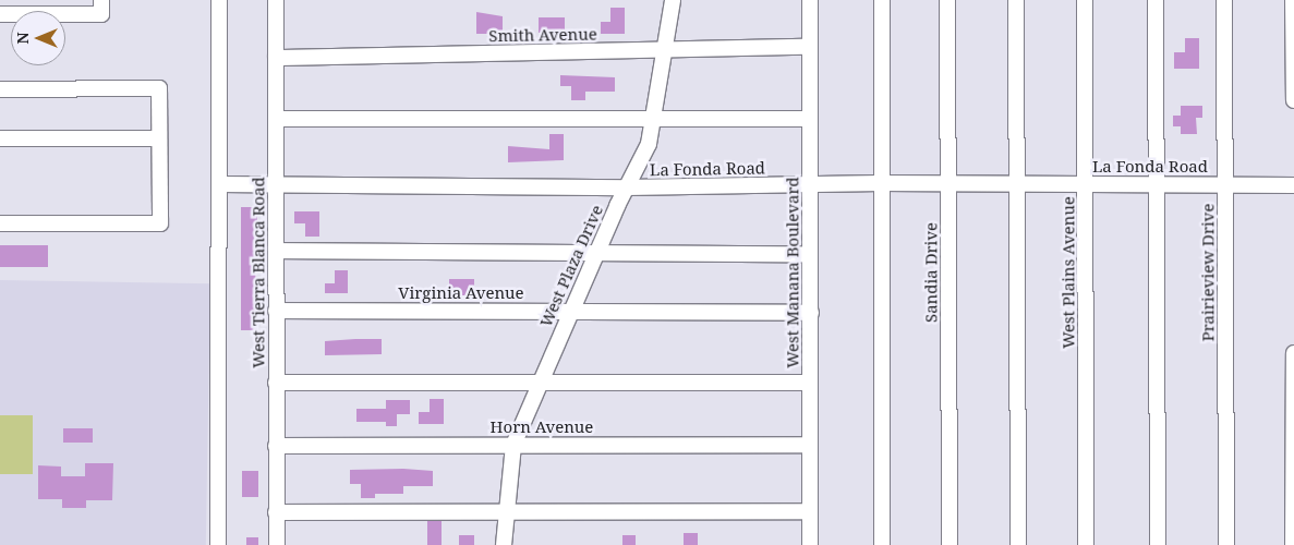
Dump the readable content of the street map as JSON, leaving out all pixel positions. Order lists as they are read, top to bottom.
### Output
{
  "streets": {
    "street": [
      "Smith Avenue",
      "La Fonda Road",
      "West Plaza Drive",
      "West Tierra Blanca Road",
      "West Manana Boulevard",
      "Sandia Drive",
      "West Plains Avenue",
      "Prairieview Drive",
      "Virginia Avenue",
      "Horn Avenue"
    ]
  },
  "crossings": [
    ["Smith Avenue", "West Plaza Drive"],
    ["Smith Avenue", "West Tierra Blanca Road"],
    ["Smith Avenue", "West Manana Boulevard"],
    ["La Fonda Road", "West Plaza Drive"],
    ["La Fonda Road", "West Tierra Blanca Road"],
    ["La Fonda Road", "West Manana Boulevard"],
    ["La Fonda Road", "Sandia Drive"],
    ["La Fonda Road", "West Plains Avenue"],
    ["La Fonda Road", "Prairieview Drive"],
    ["West Plaza Drive", "Virginia Avenue"],
    ["West Plaza Drive", "Horn Avenue"],
    ["West Tierra Blanca Road", "Virginia Avenue"],
    ["West Tierra Blanca Road", "Horn Avenue"],
    ["West Manana Boulevard", "Virginia Avenue"],
    ["West Manana Boulevard", "Horn Avenue"]
  ],
  "north": "left"
}
